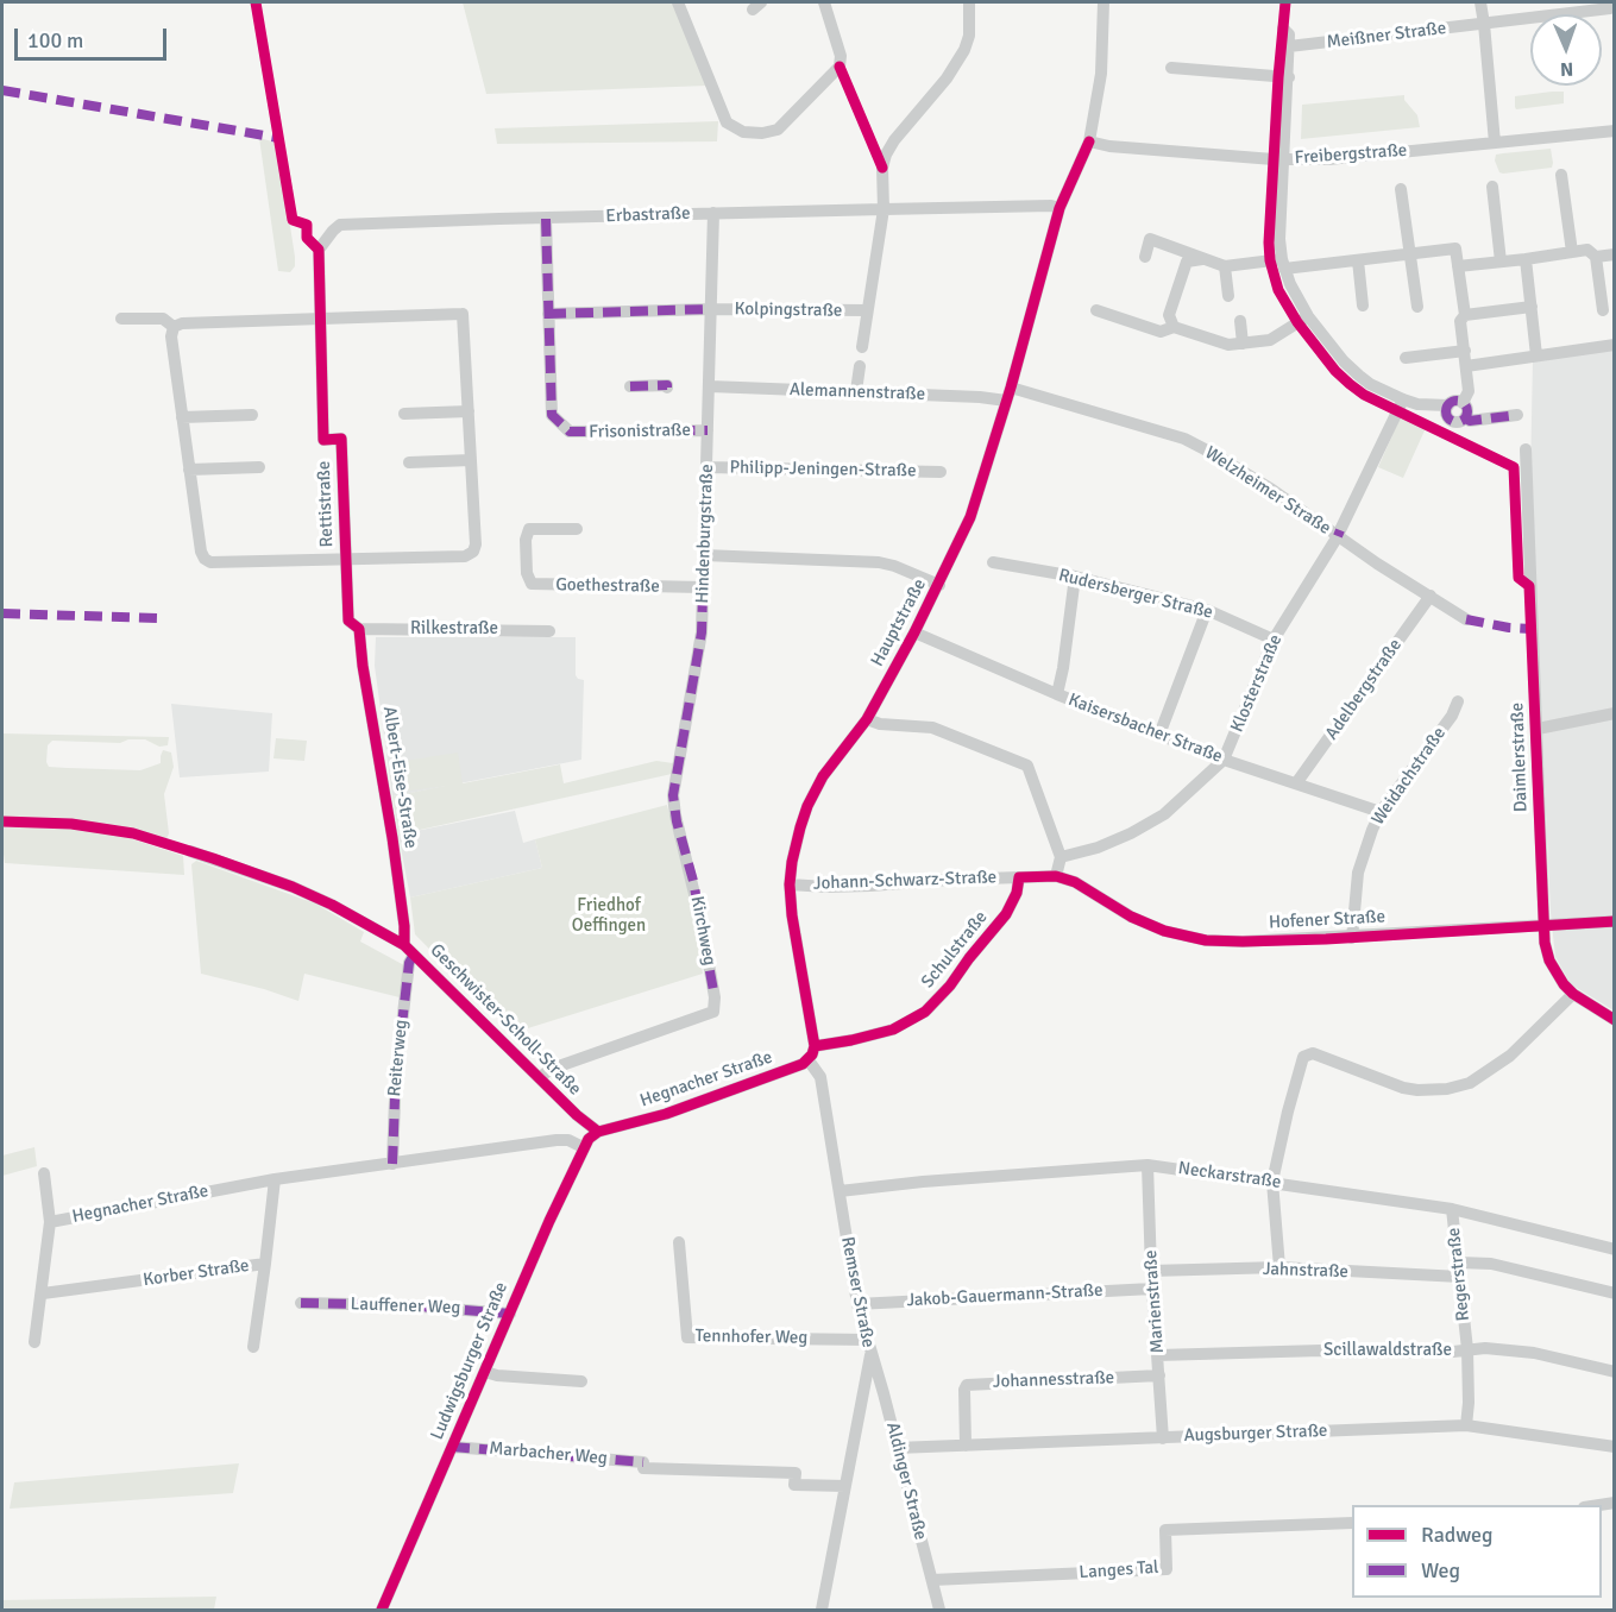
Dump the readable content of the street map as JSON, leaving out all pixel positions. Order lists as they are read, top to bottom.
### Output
{
  "streets": {
    "street": [
      "Meißner Straße",
      "Freibergstraße",
      "Erbastraße",
      "Kolpingstraße",
      "Alemannenstraße",
      "Frisonistraße",
      "Philipp-Jeningen-Straße",
      "Welzheimer Straße",
      "Rettistraße",
      "Hindenburgstraße",
      "Goethestraße",
      "Rudersberger Straße",
      "Hauptstraße",
      "Rilkestraße",
      "Klosterstraße",
      "Adelbergstraße",
      "Kaisersbacher Straße",
      "Daimlerstraße",
      "Weidachstraße",
      "Albert-Eise-Straße",
      "Johann-Schwarz-Straße",
      "Hofener Straße",
      "Kirchweg",
      "Schulstraße",
      "Geschwister-Scholl-Straße",
      "Reiterweg",
      "Hegnacher Straße",
      "Neckarstraße",
      "Jahnstraße",
      "Korber Straße",
      "Regerstraße",
      "Remser Straße",
      "Jakob-Gauermann-Straße",
      "Marienstraße",
      "Lauffener Weg",
      "Tennhofer Weg",
      "Scillawaldstraße",
      "Ludwigsburger Straße",
      "Johannesstraße",
      "Augsburger Straße",
      "Marbacher Weg",
      "Aldinger Straße",
      "Langes Tal"
    ]
  },
  "crossings": [
    ["Freibergstraße", "Hauptstraße"],
    ["Erbastraße", "Frisonistraße"],
    ["Erbastraße", "Rettistraße"],
    ["Erbastraße", "Hindenburgstraße"],
    ["Erbastraße", "Hauptstraße"],
    ["Kolpingstraße", "Hindenburgstraße"],
    ["Alemannenstraße", "Hindenburgstraße"],
    ["Alemannenstraße", "Hauptstraße"],
    ["Frisonistraße", "Hindenburgstraße"],
    ["Philipp-Jeningen-Straße", "Hindenburgstraße"],
    ["Welzheimer Straße", "Hauptstraße"],
    ["Welzheimer Straße", "Klosterstraße"],
    ["Welzheimer Straße", "Adelbergstraße"],
    ["Rettistraße", "Rilkestraße"],
    ["Rettistraße", "Albert-Eise-Straße"],
    ["Hindenburgstraße", "Goethestraße"],
    ["Hindenburgstraße", "Kirchweg"],
    ["Rudersberger Straße", "Klosterstraße"],
    ["Hauptstraße", "Kaisersbacher Straße"],
    ["Hauptstraße", "Johann-Schwarz-Straße"],
    ["Hauptstraße", "Schulstraße"],
    ["Rilkestraße", "Albert-Eise-Straße"],
    ["Klosterstraße", "Kaisersbacher Straße"],
    ["Adelbergstraße", "Kaisersbacher Straße"],
    ["Kaisersbacher Straße", "Weidachstraße"],
    ["Daimlerstraße", "Hofener Straße"],
    ["Weidachstraße", "Hofener Straße"],
    ["Albert-Eise-Straße", "Geschwister-Scholl-Straße"],
    ["Albert-Eise-Straße", "Reiterweg"],
    ["Johann-Schwarz-Straße", "Hofener Straße"],
    ["Johann-Schwarz-Straße", "Schulstraße"],
    ["Kirchweg", "Geschwister-Scholl-Straße"],
    ["Geschwister-Scholl-Straße", "Reiterweg"],
    ["Geschwister-Scholl-Straße", "Hegnacher Straße"],
    ["Geschwister-Scholl-Straße", "Ludwigsburger Straße"],
    ["Reiterweg", "Hegnacher Straße"],
    ["Hegnacher Straße", "Korber Straße"],
    ["Hegnacher Straße", "Remser Straße"],
    ["Hegnacher Straße", "Ludwigsburger Straße"],
    ["Neckarstraße", "Regerstraße"],
    ["Neckarstraße", "Remser Straße"],
    ["Neckarstraße", "Marienstraße"],
    ["Jahnstraße", "Regerstraße"],
    ["Jahnstraße", "Marienstraße"],
    ["Regerstraße", "Scillawaldstraße"],
    ["Regerstraße", "Augsburger Straße"],
    ["Remser Straße", "Jakob-Gauermann-Straße"],
    ["Remser Straße", "Tennhofer Weg"],
    ["Remser Straße", "Marbacher Weg"],
    ["Remser Straße", "Aldinger Straße"],
    ["Jakob-Gauermann-Straße", "Marienstraße"],
    ["Marienstraße", "Scillawaldstraße"],
    ["Marienstraße", "Johannesstraße"],
    ["Marienstraße", "Augsburger Straße"],
    ["Lauffener Weg", "Ludwigsburger Straße"],
    ["Tennhofer Weg", "Aldinger Straße"],
    ["Ludwigsburger Straße", "Marbacher Weg"],
    ["Johannesstraße", "Augsburger Straße"],
    ["Augsburger Straße", "Aldinger Straße"],
    ["Aldinger Straße", "Langes Tal"]
  ],
  "parks": ["Friedhof Oeffingen"],
  "legend": ["Radweg", "Weg"],
  "scale_bar": "100 m",
  "north": "bottom"
}
